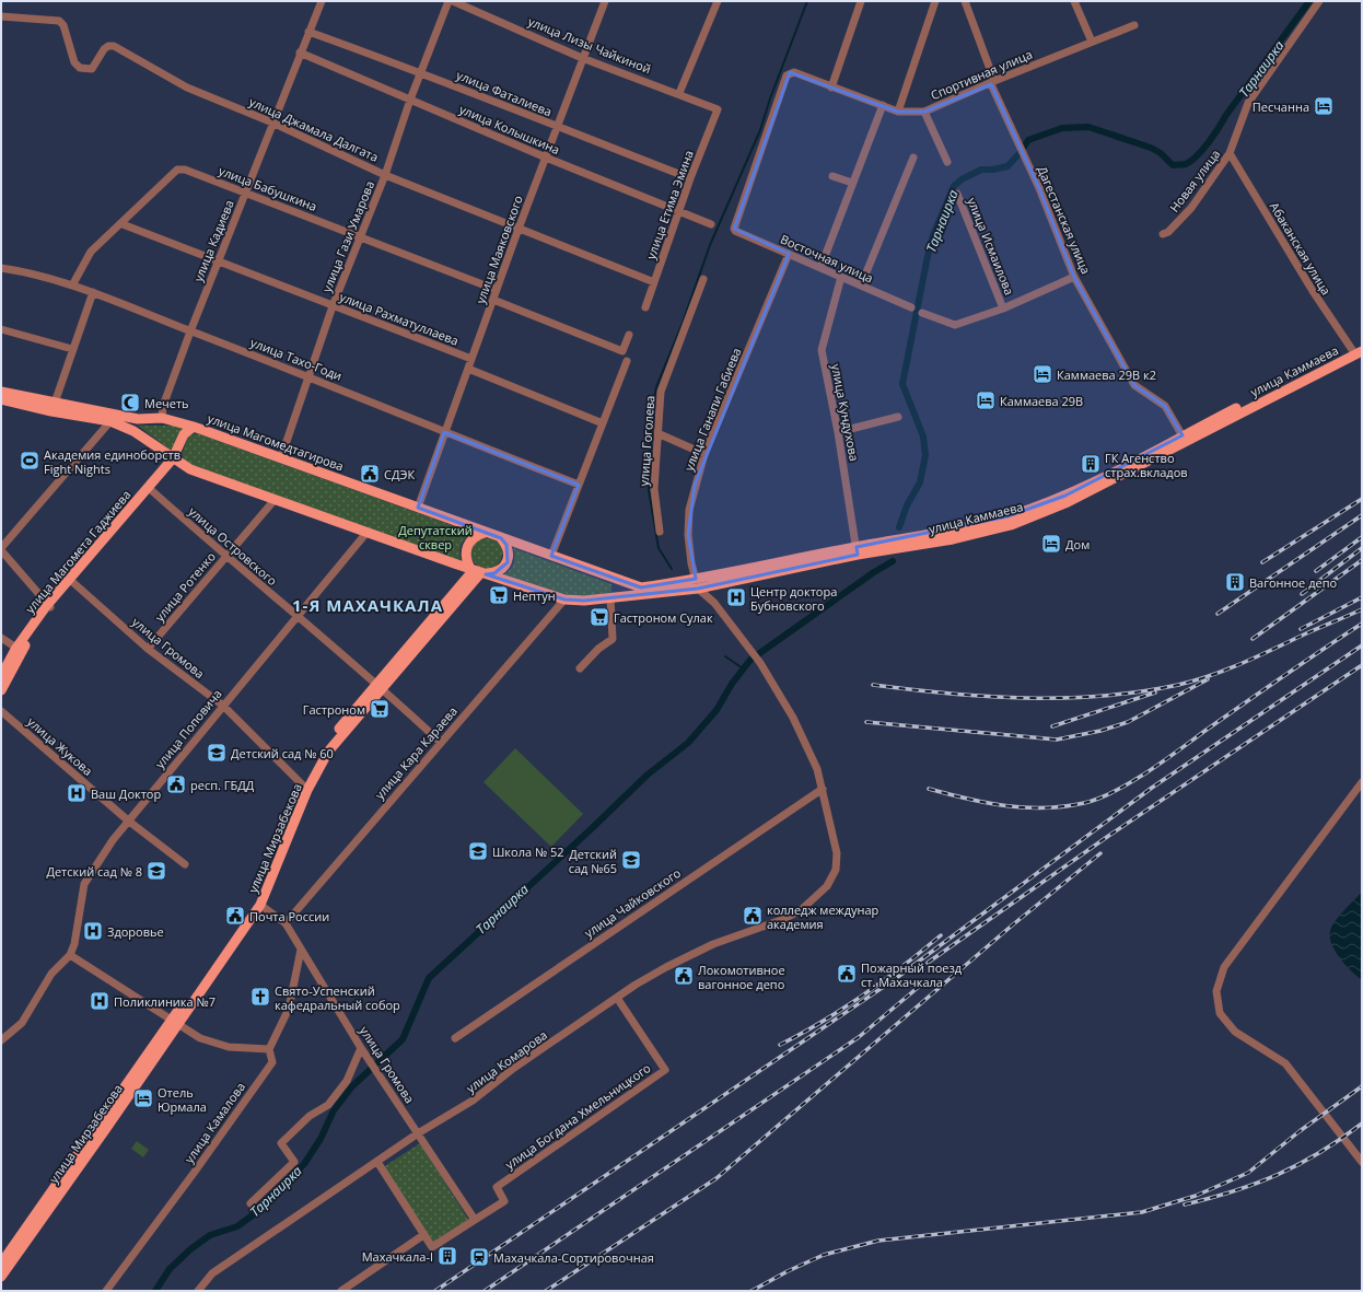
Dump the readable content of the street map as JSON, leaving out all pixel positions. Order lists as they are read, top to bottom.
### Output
{
  "streets": {
    "main road": [
      "улица Каммаева",
      "улица Магомедтагирова",
      "улица Магомета Гаджиева",
      "улица Мирзабекова"
    ],
    "street": [
      "улица Лизы Чайкиной",
      "Спортивная улица",
      "улица Фаталиева",
      "улица Джамала Далгата",
      "улица Колышкина",
      "Новая улица",
      "улица Бабушкина",
      "улица Етима Эмина",
      "Дагестанская улица",
      "улица Гази Умарова",
      "улица Кадиева",
      "улица Исмаилова",
      "Абаканская улица",
      "улица Маяковского",
      "Восточная улица",
      "улица Рахматуллаева",
      "улица Тахо-Годи",
      "улица Ганапи Габиева",
      "улица Кундухова",
      "улица Гоголева",
      "улица Островского",
      "улица Ротенко",
      "улица Громова",
      "улица Поповича",
      "улица Жукова",
      "улица Кара Караева",
      "улица Чайковского",
      "улица Комарова",
      "улица Богдана Хмельницкого",
      "улица Камалова"
    ]
  },
  "crossings": [
    ["улица Лизы Чайкиной", "улица Етима Эмина"],
    ["улица Лизы Чайкиной", "улица Маяковского"],
    ["Спортивная улица", "Дагестанская улица"],
    ["Спортивная улица", "Восточная улица"],
    ["улица Фаталиева", "улица Етима Эмина"],
    ["улица Фаталиева", "улица Гази Умарова"],
    ["улица Фаталиева", "улица Кадиева"],
    ["улица Фаталиева", "улица Маяковского"],
    ["улица Джамала Далгата", "улица Етима Эмина"],
    ["улица Джамала Далгата", "улица Гази Умарова"],
    ["улица Джамала Далгата", "улица Кадиева"],
    ["улица Джамала Далгата", "улица Маяковского"],
    ["улица Колышкина", "улица Етима Эмина"],
    ["улица Колышкина", "улица Гази Умарова"],
    ["улица Колышкина", "улица Кадиева"],
    ["улица Колышкина", "улица Маяковского"],
    ["Новая улица", "Абаканская улица"],
    ["улица Бабушкина", "улица Гази Умарова"],
    ["улица Бабушкина", "улица Кадиева"],
    ["улица Бабушкина", "улица Маяковского"],
    ["улица Бабушкина", "улица Рахматуллаева"],
    ["улица Бабушкина", "улица Тахо-Годи"],
    ["Дагестанская улица", "улица Каммаева"],
    ["улица Гази Умарова", "улица Рахматуллаева"],
    ["улица Гази Умарова", "улица Тахо-Годи"],
    ["улица Гази Умарова", "улица Магомедтагирова"],
    ["улица Кадиева", "улица Рахматуллаева"],
    ["улица Кадиева", "улица Тахо-Годи"],
    ["улица Кадиева", "улица Магомедтагирова"],
    ["Абаканская улица", "улица Каммаева"],
    ["улица Маяковского", "улица Рахматуллаева"],
    ["улица Маяковского", "улица Тахо-Годи"],
    ["улица Маяковского", "улица Магомедтагирова"],
    ["Восточная улица", "улица Ганапи Габиева"],
    ["Восточная улица", "улица Кундухова"],
    ["улица Каммаева", "улица Ганапи Габиева"],
    ["улица Каммаева", "улица Кундухова"],
    ["улица Каммаева", "улица Магомедтагирова"],
    ["улица Магомедтагирова", "улица Магомета Гаджиева"],
    ["улица Магомедтагирова", "улица Ротенко"],
    ["улица Магомедтагирова", "улица Поповича"],
    ["улица Магомедтагирова", "улица Кара Караева"],
    ["улица Магомедтагирова", "улица Мирзабекова"],
    ["улица Островского", "улица Магомета Гаджиева"],
    ["улица Островского", "улица Ротенко"],
    ["улица Островского", "улица Поповича"],
    ["улица Островского", "улица Кара Караева"],
    ["улица Островского", "улица Мирзабекова"],
    ["улица Магомета Гаджиева", "улица Громова"],
    ["улица Ротенко", "улица Громова"],
    ["улица Громова", "улица Поповича"],
    ["улица Громова", "улица Кара Караева"],
    ["улица Громова", "улица Мирзабекова"],
    ["улица Громова", "улица Комарова"],
    ["улица Громова", "улица Богдана Хмельницкого"],
    ["улица Громова", "улица Камалова"],
    ["улица Поповича", "улица Жукова"],
    ["улица Чайковского", "улица Комарова"],
    ["улица Комарова", "улица Богдана Хмельницкого"]
  ],
  "districts": ["1-Я МАХАЧКАЛА"],
  "water": ["Тарнаирка"],
  "parks": ["Депутатский сквер"],
  "places": {
    "hotel": [
      "Песчанна",
      "Каммаева 29В к2",
      "Каммаева 29В",
      "Дом",
      "Отель Юрмала"
    ],
    "mosque": ["Мечеть"],
    "sports": ["Академия единоборств Fight Nights"],
    "building": ["ГК Агенство страх.вкладов", "Вагонное депо", "Махачкала-I"],
    "public building": [
      "СДЭК",
      "респ. ГБДД",
      "Почта России",
      "колледж междунар академия",
      "Пожарный поезд ст. Махачкала",
      "Локомотивное вагонное депо"
    ],
    "supermarket": ["Нептун", "Гастроном Сулак", "Гастроном"],
    "hospital": [
      "Центр доктора Бубновского",
      "Ваш Доктор",
      "Здоровье",
      "Поликлиника №7"
    ],
    "school or university": [
      "Детский сад № 60",
      "Школа № 52",
      "Детский сад №65",
      "Детский сад № 8"
    ],
    "church": ["Свято-Успенский кафедральный собор"],
    "station": ["Махачкала-Сортировочная"]
  }
}
